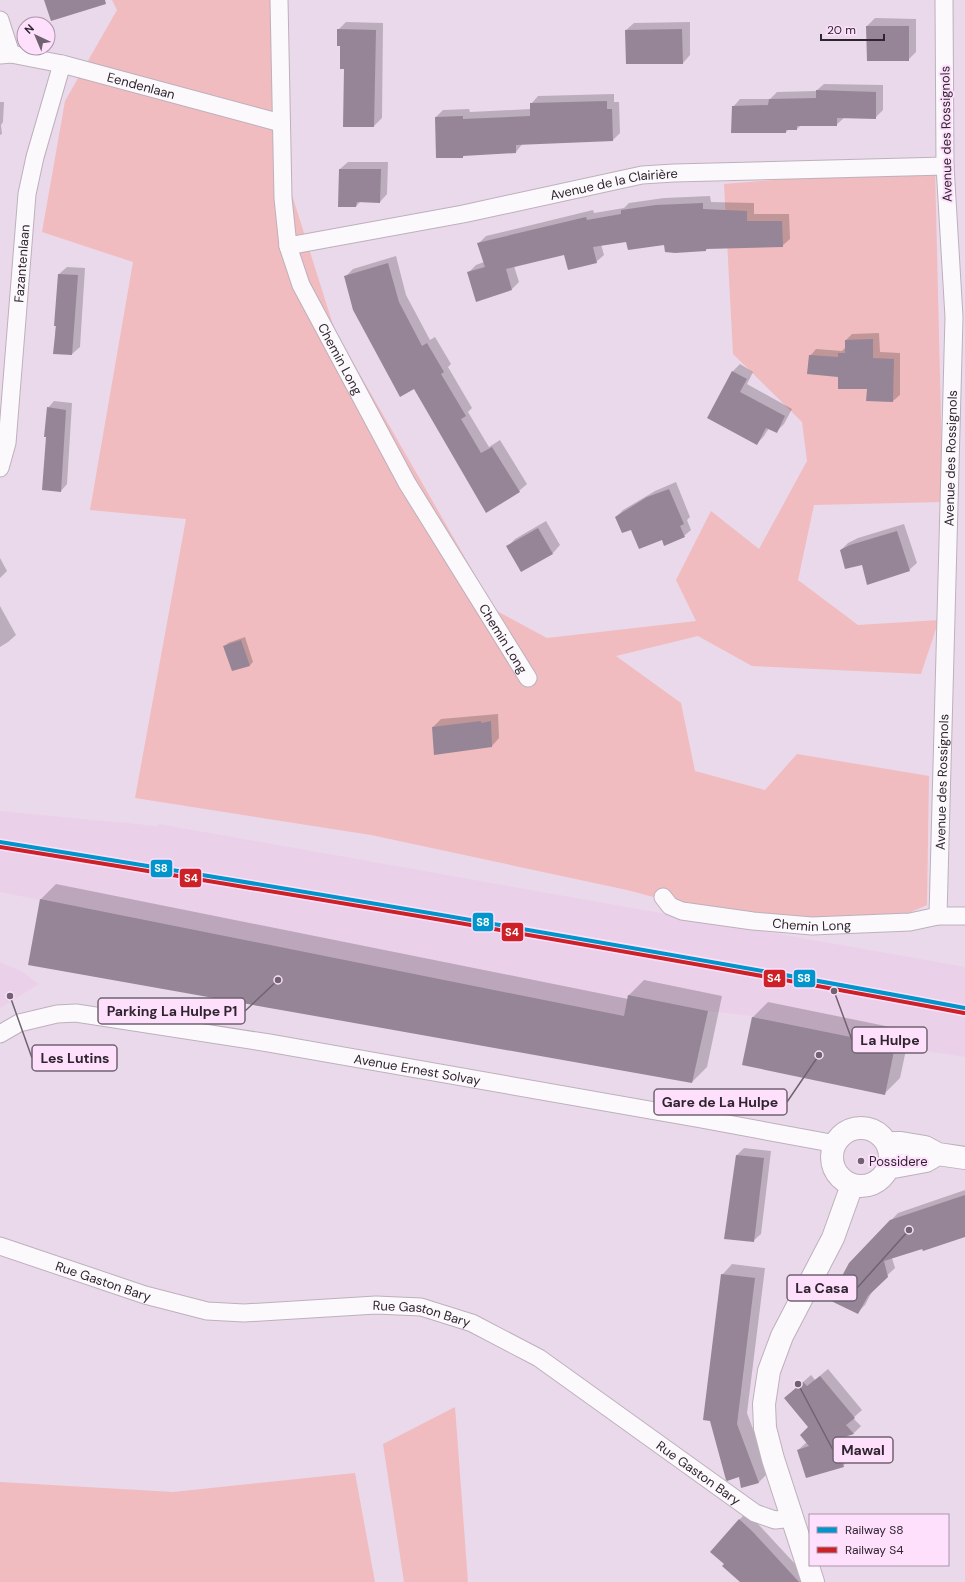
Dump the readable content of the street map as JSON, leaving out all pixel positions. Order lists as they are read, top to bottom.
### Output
{
  "streets": {
    "street": [
      "Eendenlaan",
      "Avenue des Rossignols",
      "Avenue de la Clairière",
      "Fazantenlaan",
      "Chemin Long",
      "Avenue Ernest Solvay",
      "Rue Gaston Bary"
    ]
  },
  "crossings": [
    ["Eendenlaan", "Fazantenlaan"],
    ["Eendenlaan", "Chemin Long"],
    ["Avenue des Rossignols", "Avenue de la Clairière"],
    ["Avenue des Rossignols", "Chemin Long"],
    ["Avenue de la Clairière", "Chemin Long"]
  ],
  "places": [
    "Parking La Hulpe P1",
    "La Hulpe",
    "Les Lutins",
    "Gare de La Hulpe",
    "Possidere",
    "La Casa",
    "Mawal"
  ],
  "lines": ["rail line S8", "rail line S4"],
  "legend": ["Railway S8", "Railway S4"],
  "scale_bar": "20 m",
  "north": "top left"
}
